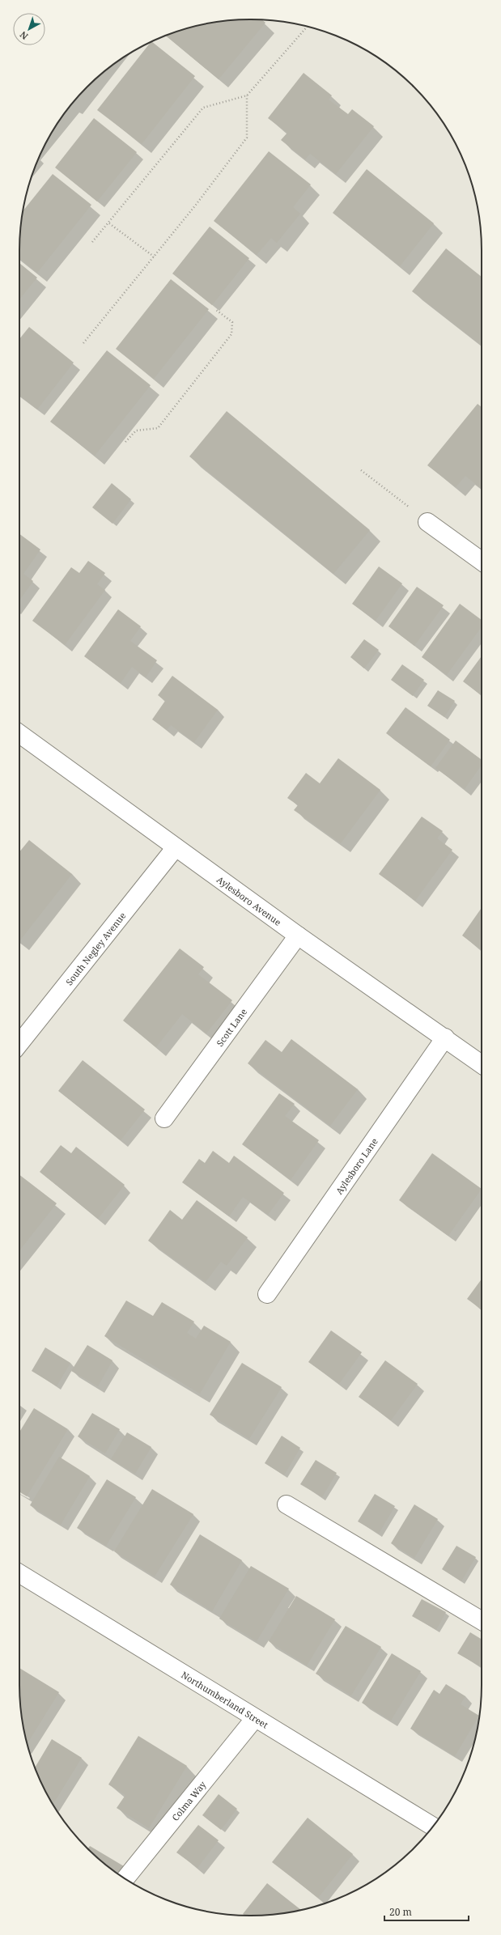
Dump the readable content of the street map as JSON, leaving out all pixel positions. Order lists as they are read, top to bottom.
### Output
{
  "streets": {
    "street": [
      "Aylesboro Avenue",
      "South Negley Avenue",
      "Scott Lane",
      "Aylesboro Lane",
      "Northumberland Street",
      "Colma Way"
    ]
  },
  "crossings": [
    ["Aylesboro Avenue", "South Negley Avenue"],
    ["Aylesboro Avenue", "Scott Lane"],
    ["Aylesboro Avenue", "Aylesboro Lane"],
    ["Northumberland Street", "Colma Way"]
  ],
  "scale_bar": "20 m",
  "north": "bottom left"
}
